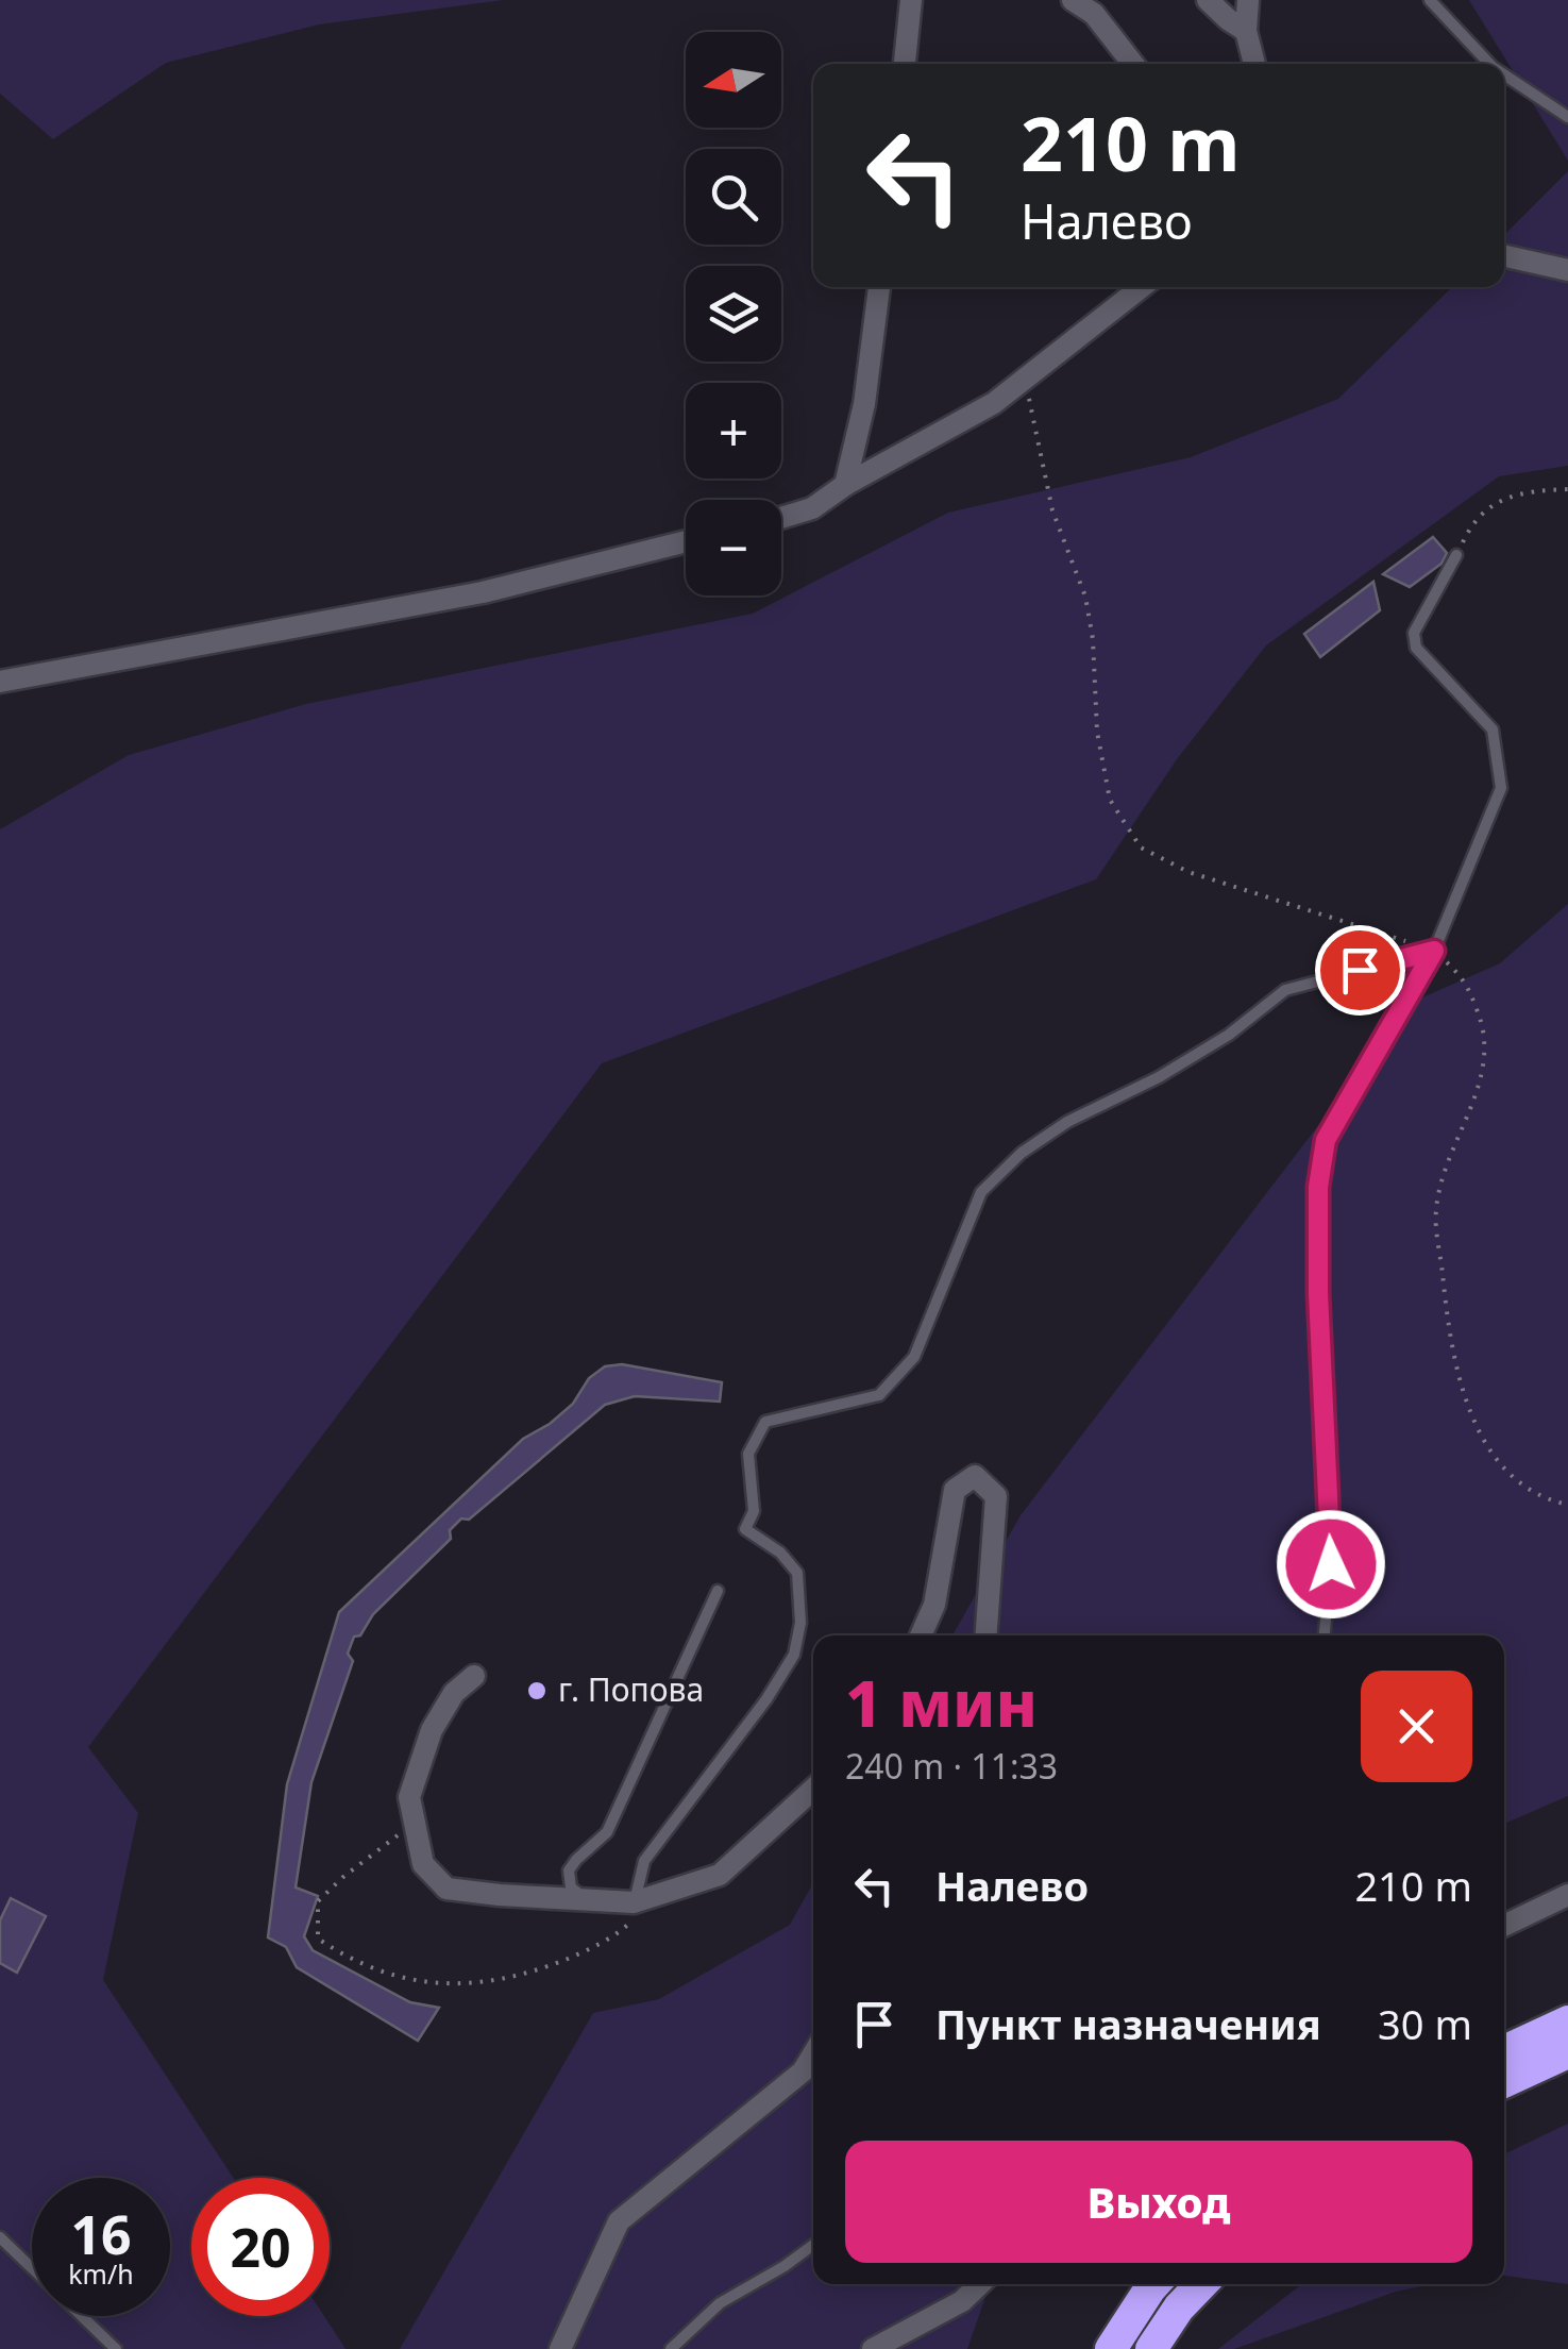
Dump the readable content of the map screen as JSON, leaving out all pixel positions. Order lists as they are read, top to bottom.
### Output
{
  "places": ["г. Попова"],
  "north": "left",
  "page": {
    "map_buttons": ["+", "−"],
    "turn": ["210 m", "Налево"],
    "heading": ["1 мин", "240 m · 11:33"],
    "list": [
      {
        "name": "Налево",
        "value": "210 m"
      },
      {
        "name": "Пункт назначения",
        "value": "30 m"
      }
    ],
    "buttons": "Выход",
    "speed": "16 km/h",
    "limit": "20"
  }
}
